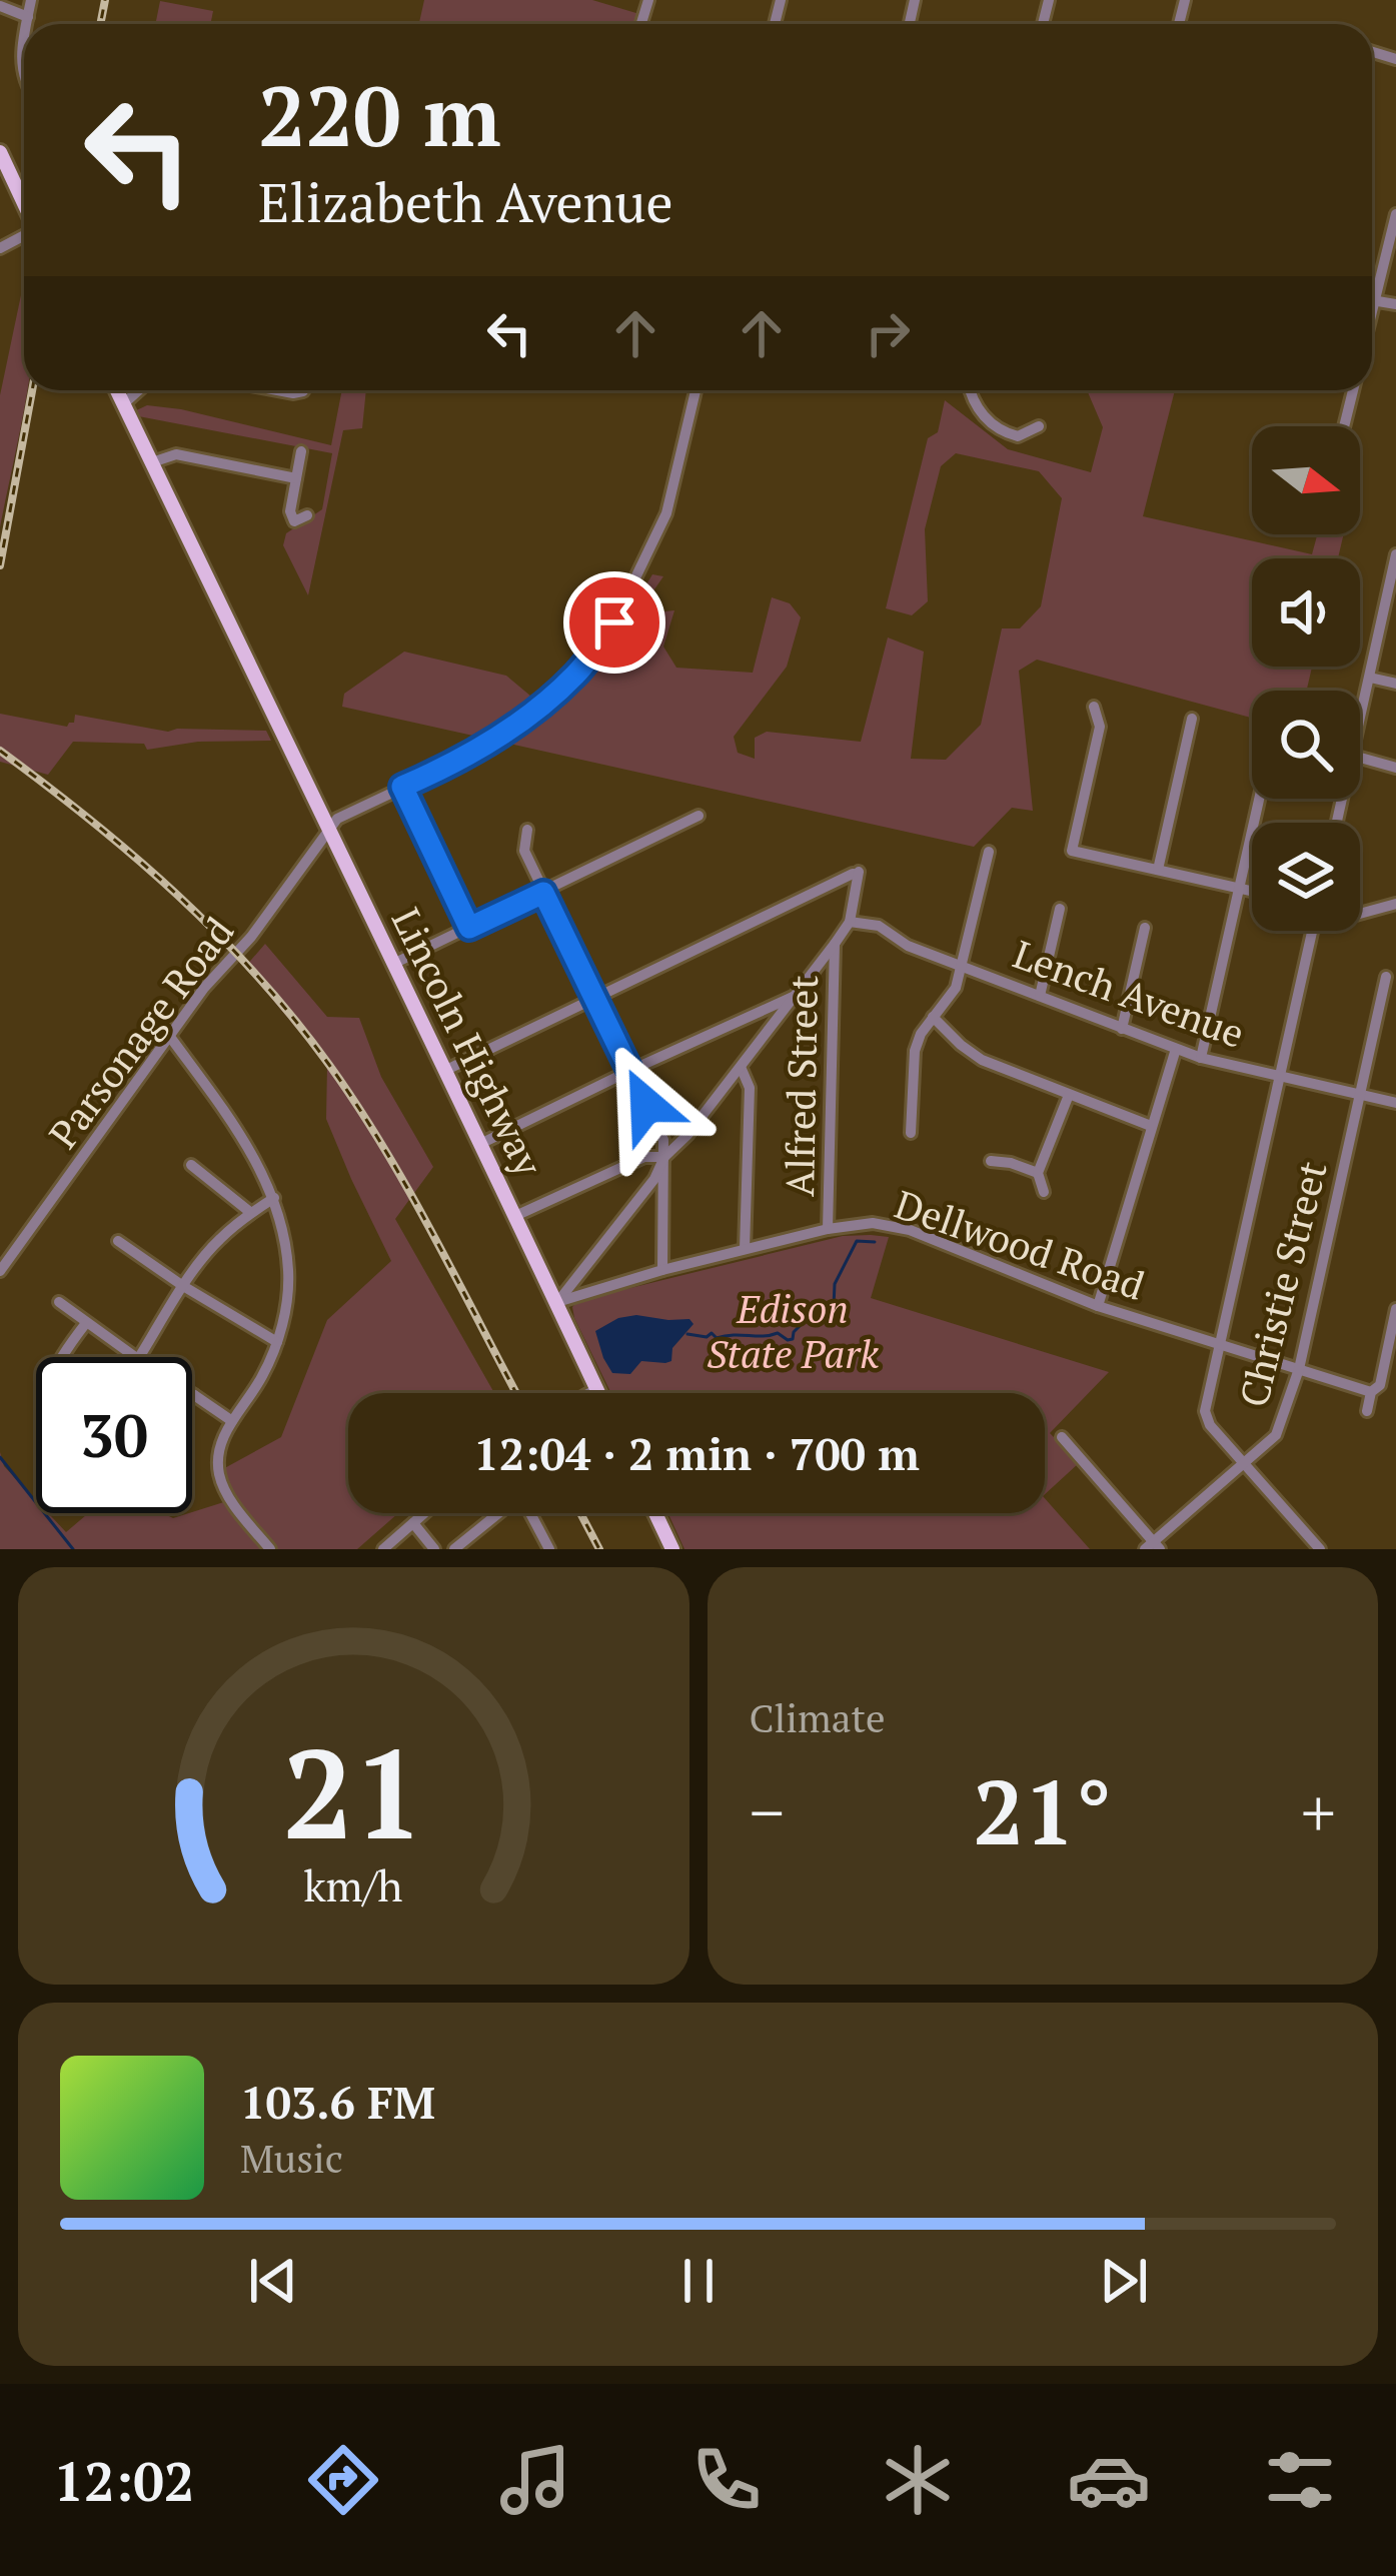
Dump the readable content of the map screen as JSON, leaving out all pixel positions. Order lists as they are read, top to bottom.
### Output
{
  "streets": {
    "main road": ["Lincoln Highway"],
    "street": [
      "Lench Avenue",
      "Parsonage Road",
      "Alfred Street",
      "Dellwood Road",
      "Christie Street"
    ]
  },
  "crossings": [
    ["Lench Avenue", "Christie Street"],
    ["Parsonage Road", "Lincoln Highway"],
    ["Lincoln Highway", "Dellwood Road"],
    ["Alfred Street", "Dellwood Road"],
    ["Dellwood Road", "Christie Street"]
  ],
  "parks": ["Edison State Park"],
  "north": "right",
  "page": {
    "turn": ["220 m", "Elizabeth Avenue"],
    "limit": "30",
    "trip": "12:04 · 2 min · 700 m",
    "tile": "Climate",
    "heat": ["−", "21°", "+"],
    "song": ["103.6 FM", "Music"],
    "tabs": "12:02",
    "gauge": ["21", "km/h"]
  }
}
